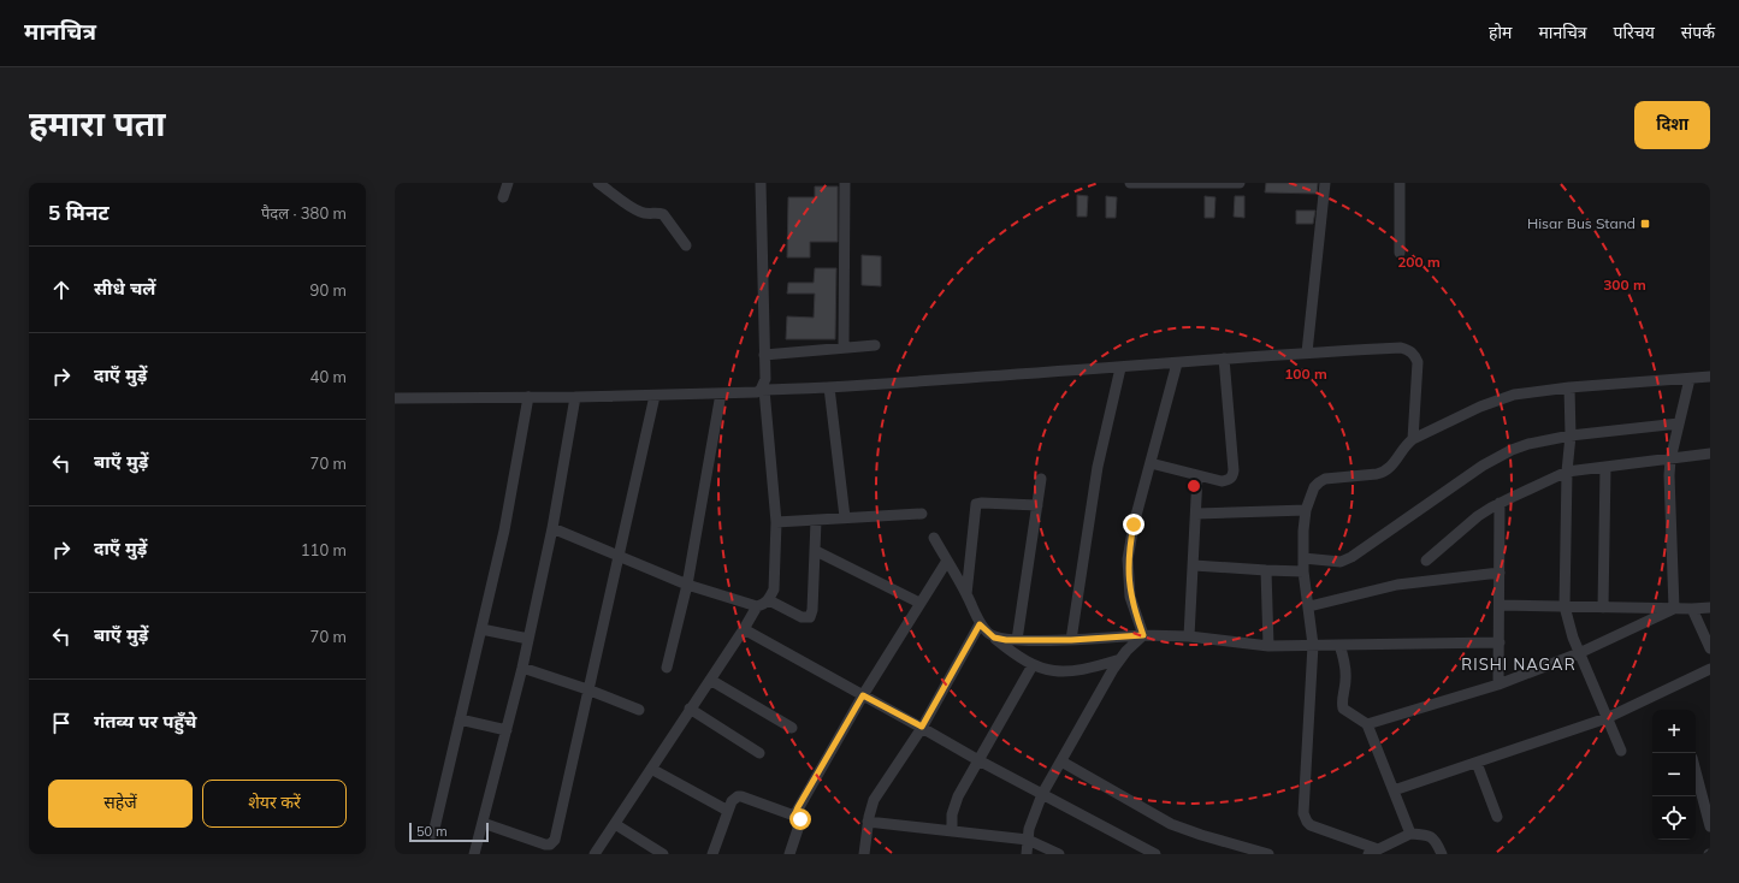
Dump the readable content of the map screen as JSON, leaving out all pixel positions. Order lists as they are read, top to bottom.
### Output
{
  "districts": ["RISHI NAGAR"],
  "places": {
    "transit": ["Hisar Bus Stand"]
  },
  "scale_bar": "50 m",
  "page": {
    "header": "मानचित्र",
    "nav": [
      "होम",
      "मानचित्र",
      "परिचय",
      "संपर्क"
    ],
    "buttons": [
      "दिशा",
      ["सहेजें", "शेयर करें"]
    ],
    "title": "हमारा पता",
    "heading": ["5 मिनट", "पैदल · 380 m"],
    "list": [
      ["सीधे चलें", "90 m"],
      ["दाएँ मुड़ें", "40 m"],
      ["बाएँ मुड़ें", "70 m"],
      ["दाएँ मुड़ें", "110 m"],
      ["बाएँ मुड़ें", "70 m"],
      "गंतव्य पर पहुँचे"
    ],
    "map_buttons": ["+", "−"],
    "scale": "50 m"
  },
  "rings": ["200 m", "300 m", "100 m"]
}
